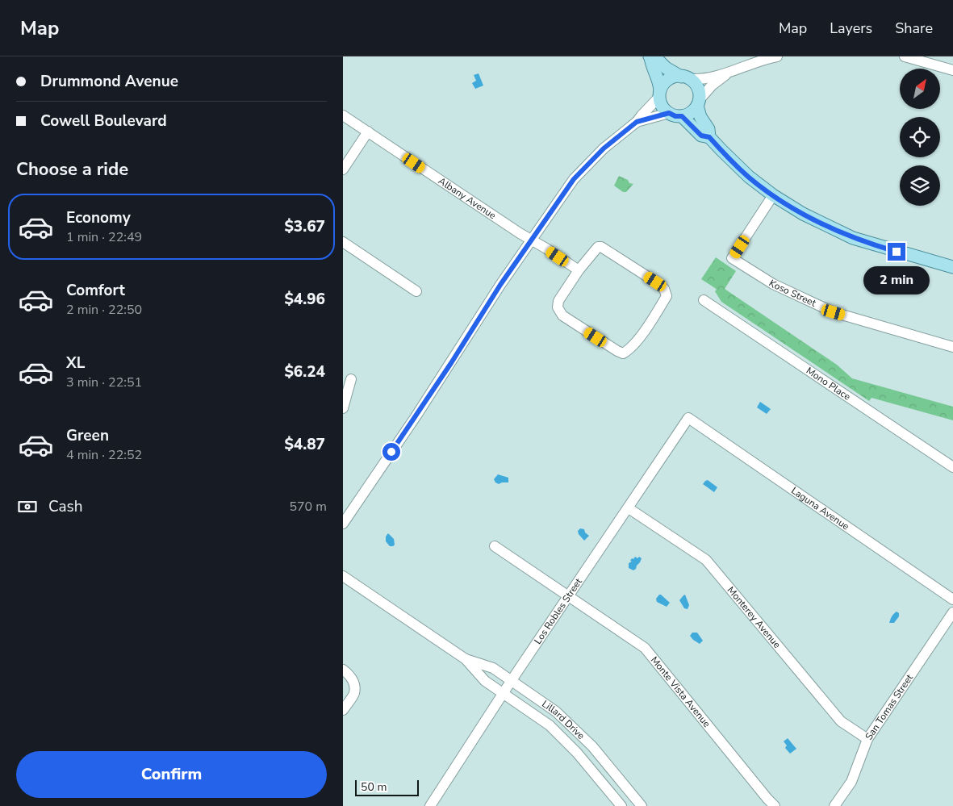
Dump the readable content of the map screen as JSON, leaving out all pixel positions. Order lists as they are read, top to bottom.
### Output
{
  "streets": {
    "street": [
      "Albany Avenue",
      "Koso Street",
      "Mono Place",
      "Laguna Avenue",
      "Los Robles Street",
      "Monterey Avenue",
      "Monte Vista Avenue",
      "San Tomas Street",
      "Lillard Drive"
    ]
  },
  "crossings": [
    ["Laguna Avenue", "Los Robles Street"],
    ["Los Robles Street", "Monterey Avenue"],
    ["Los Robles Street", "Monte Vista Avenue"],
    ["Los Robles Street", "Lillard Drive"],
    ["Monterey Avenue", "San Tomas Street"]
  ],
  "scale_bar": "50 m",
  "north": "top right",
  "page": {
    "header": "Map",
    "nav": ["Map", "Layers", "Share"],
    "banner": ["Drummond Avenue", "Cowell Boulevard"],
    "heading": "Choose a ride",
    "list": [
      {
        "name": "Economy",
        "note": "1 min · 22:49",
        "value": "$3.67"
      },
      {
        "name": "Comfort",
        "note": "2 min · 22:50",
        "value": "$4.96"
      },
      {
        "name": "XL",
        "note": "3 min · 22:51",
        "value": "$6.24"
      },
      {
        "name": "Green",
        "note": "4 min · 22:52",
        "value": "$4.87"
      }
    ],
    "bubble": "2 min",
    "pay": ["Cash", "570 m"],
    "buttons": "Confirm",
    "scale": "50 m"
  }
}
